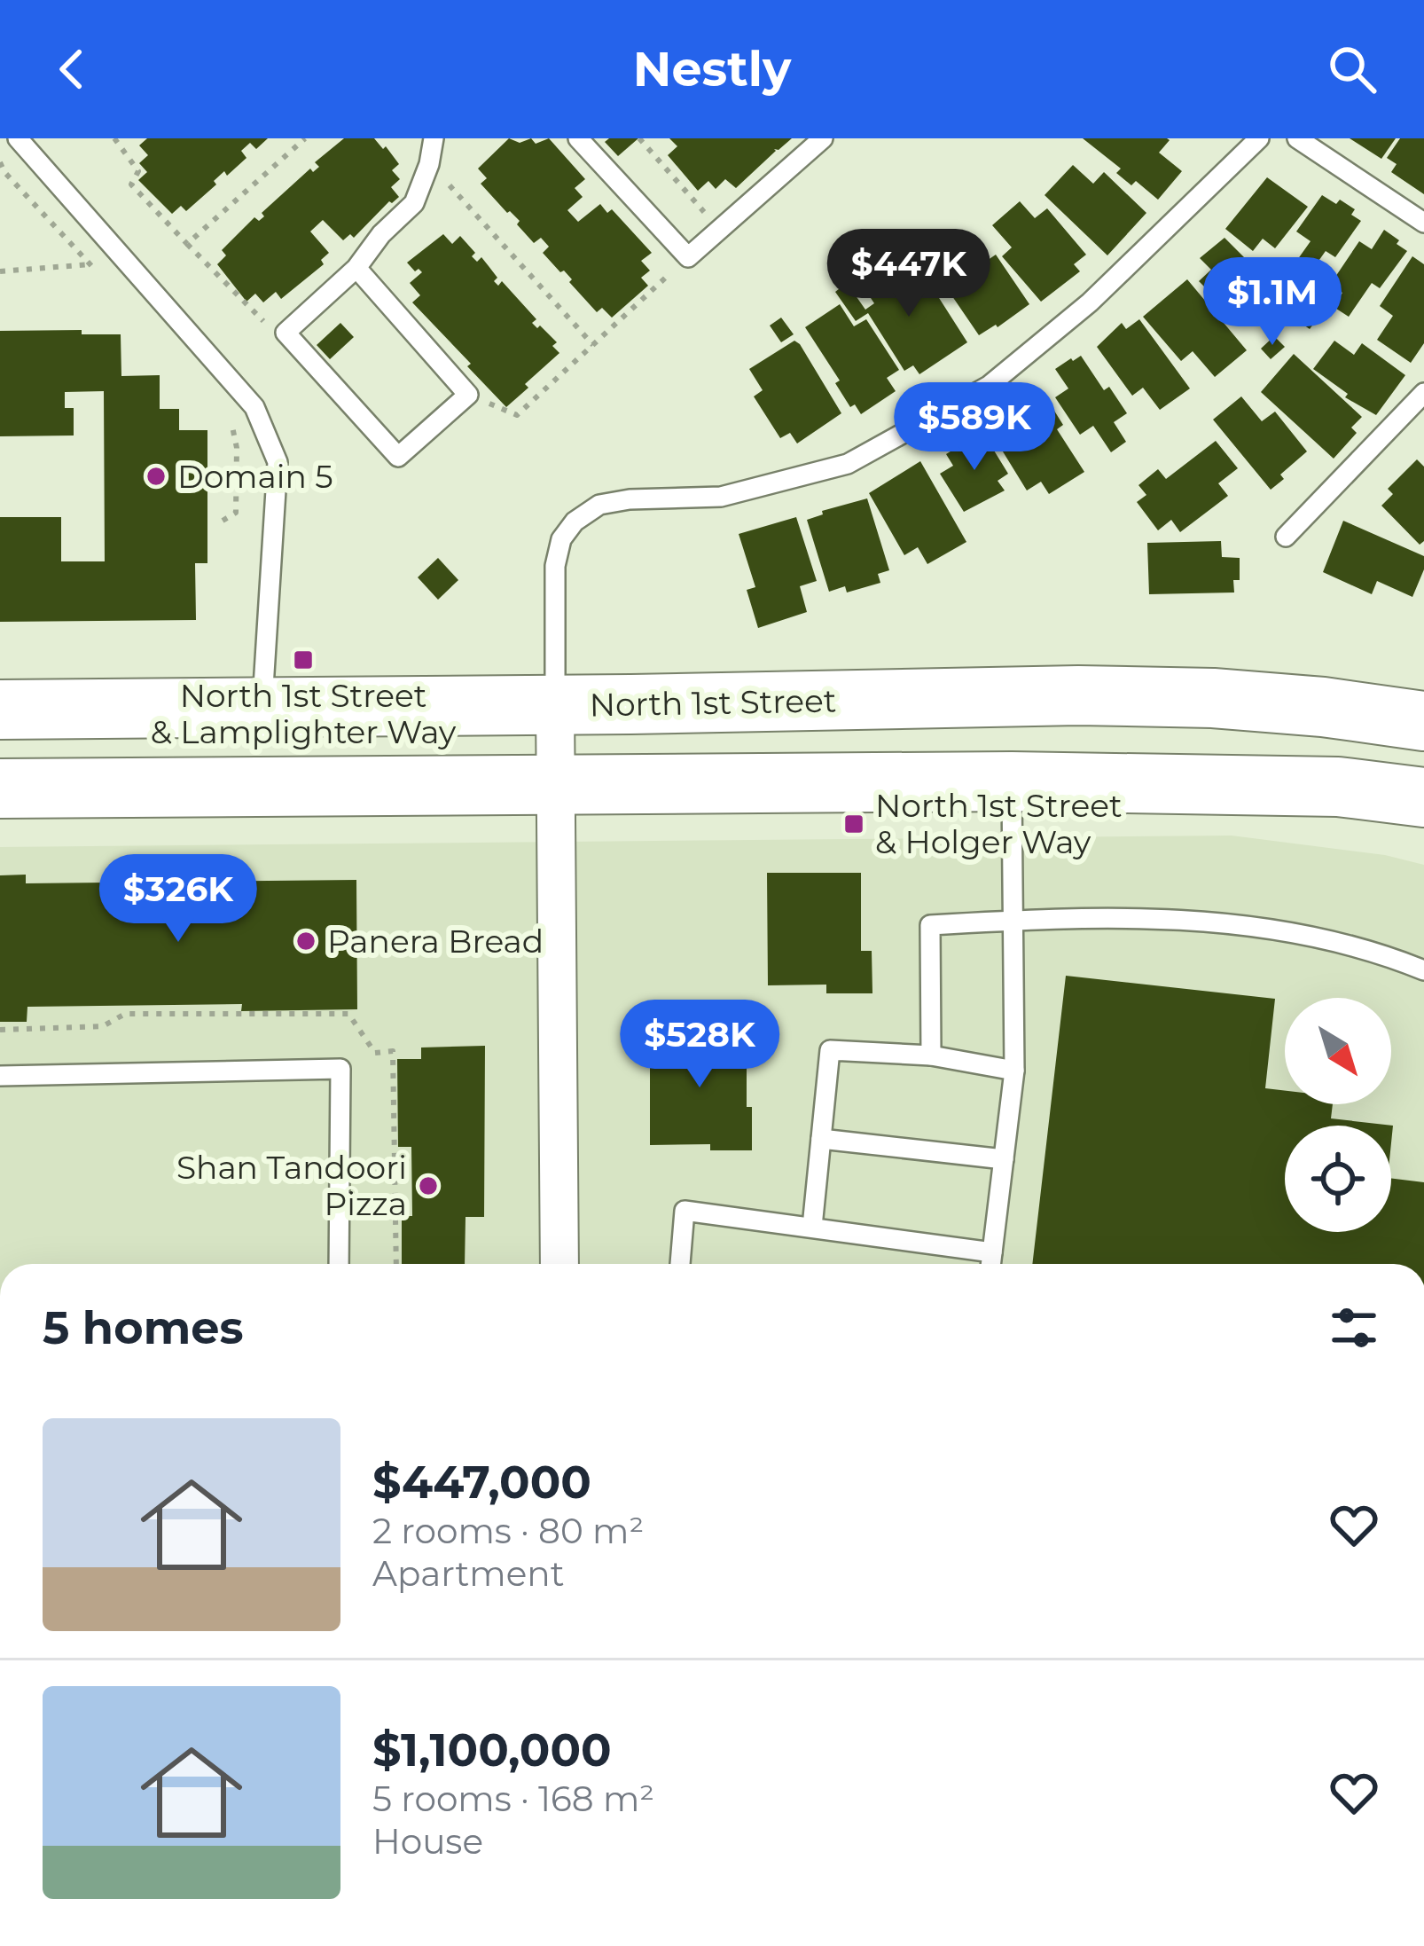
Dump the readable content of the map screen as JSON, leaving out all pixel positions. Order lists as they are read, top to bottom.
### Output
{
  "streets": {
    "main road": ["North 1st Street"]
  },
  "places": {
    "other": ["Domain 5", "Panera Bread", "Shan Tandoori Pizza"],
    "transit": ["North 1st Street & Lamplighter Way", "North 1st Street & Holger Way"]
  },
  "north": "bottom right",
  "page": {
    "header": "Nestly",
    "price": [
      "$447K",
      "$1.1M",
      "$589K",
      "$326K",
      "$528K"
    ],
    "heading": "5 homes",
    "list": [
      {
        "name": "$447,000",
        "note": "2 rooms · 80 m² · Apartment"
      },
      {
        "name": "$1,100,000",
        "note": "5 rooms · 168 m² · House"
      }
    ]
  }
}
